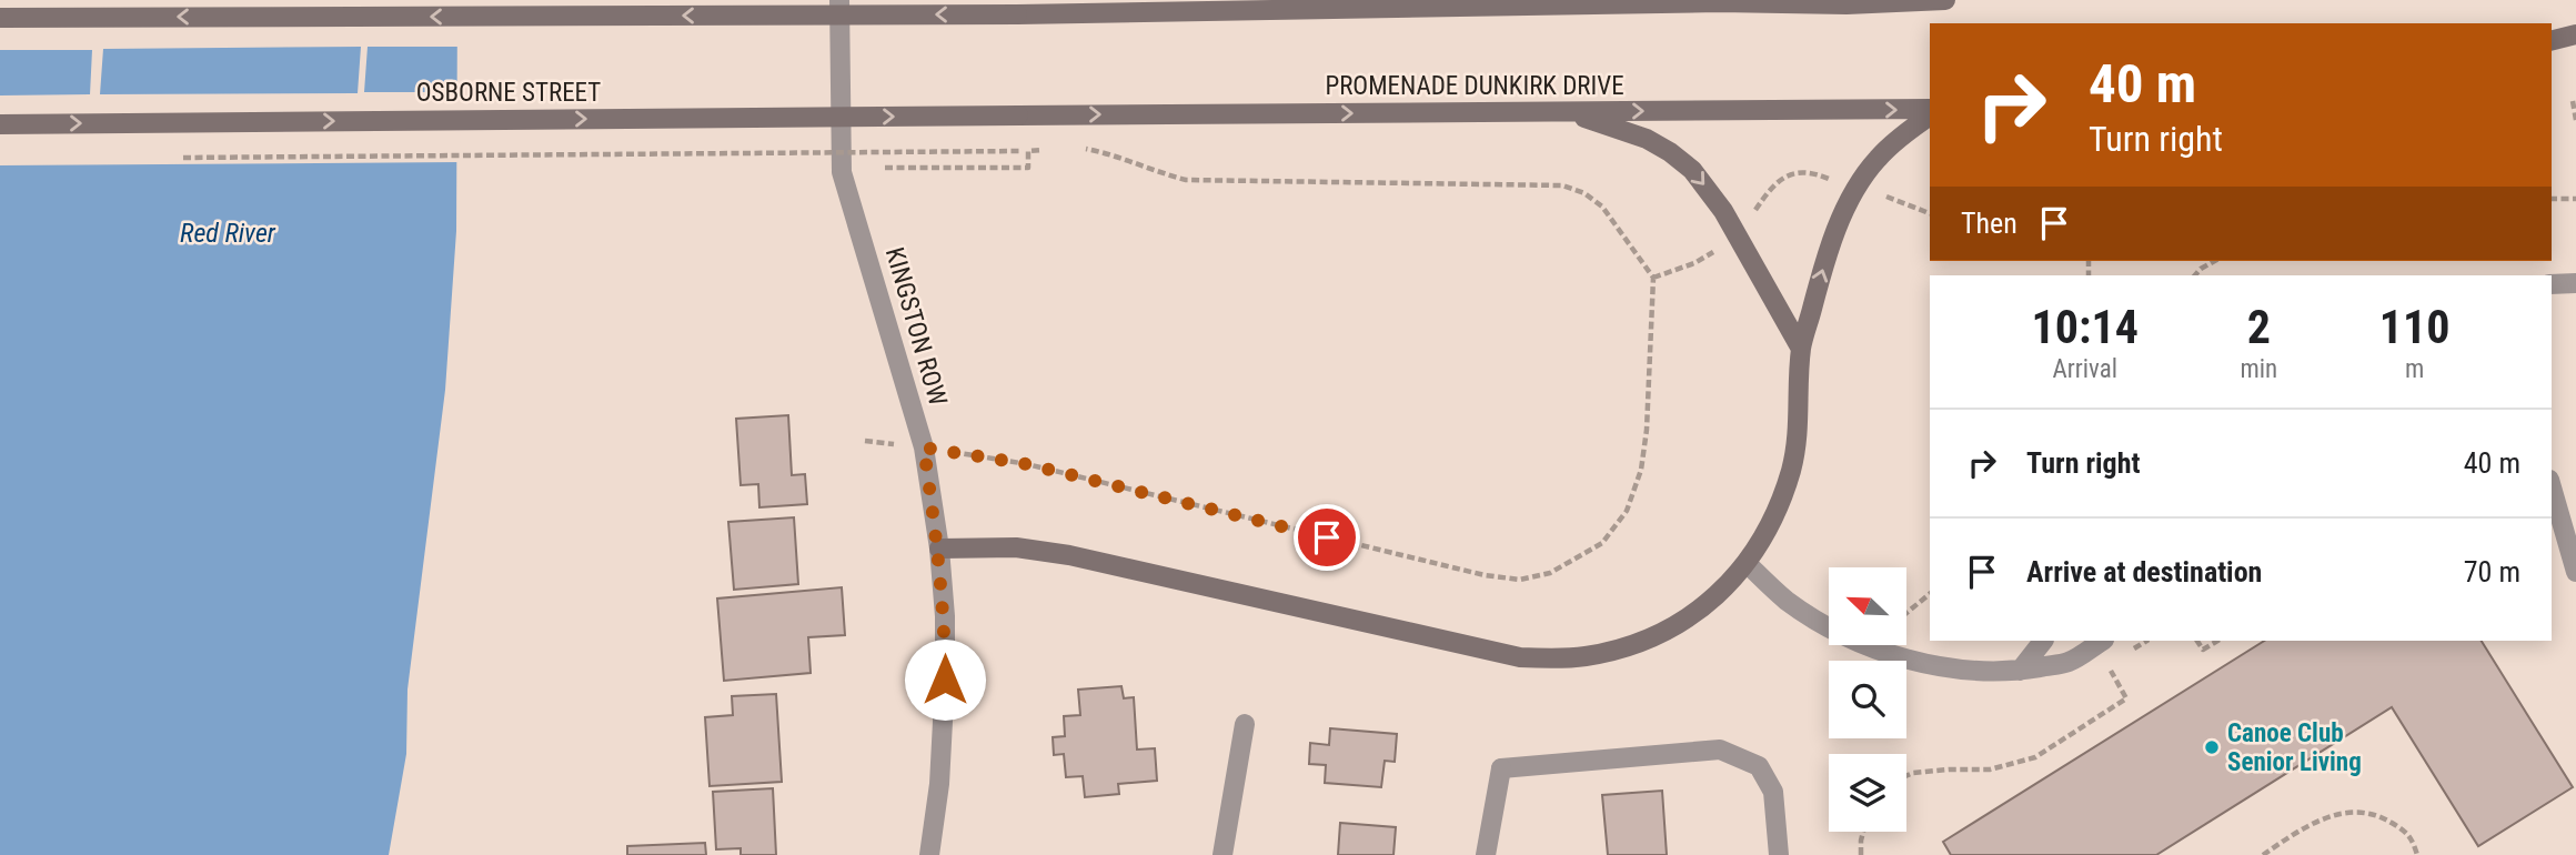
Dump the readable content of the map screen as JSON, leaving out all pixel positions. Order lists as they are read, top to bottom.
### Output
{
  "streets": {
    "main road": ["PROMENADE DUNKIRK DRIVE", "OSBORNE STREET"],
    "street": ["KINGSTON ROW"]
  },
  "crossings": [
    ["PROMENADE DUNKIRK DRIVE", "OSBORNE STREET"]
  ],
  "water": ["Red River"],
  "places": ["Canoe Club Senior Living"],
  "north": "top left",
  "page": {
    "turn": ["40 m", "Turn right"],
    "then": "Then",
    "eta": [
      "10:14",
      "Arrival",
      "2",
      "min",
      "110",
      "m"
    ],
    "list": [
      {
        "name": "Turn right",
        "value": "40 m"
      },
      {
        "name": "Arrive at destination",
        "value": "70 m"
      }
    ]
  }
}
